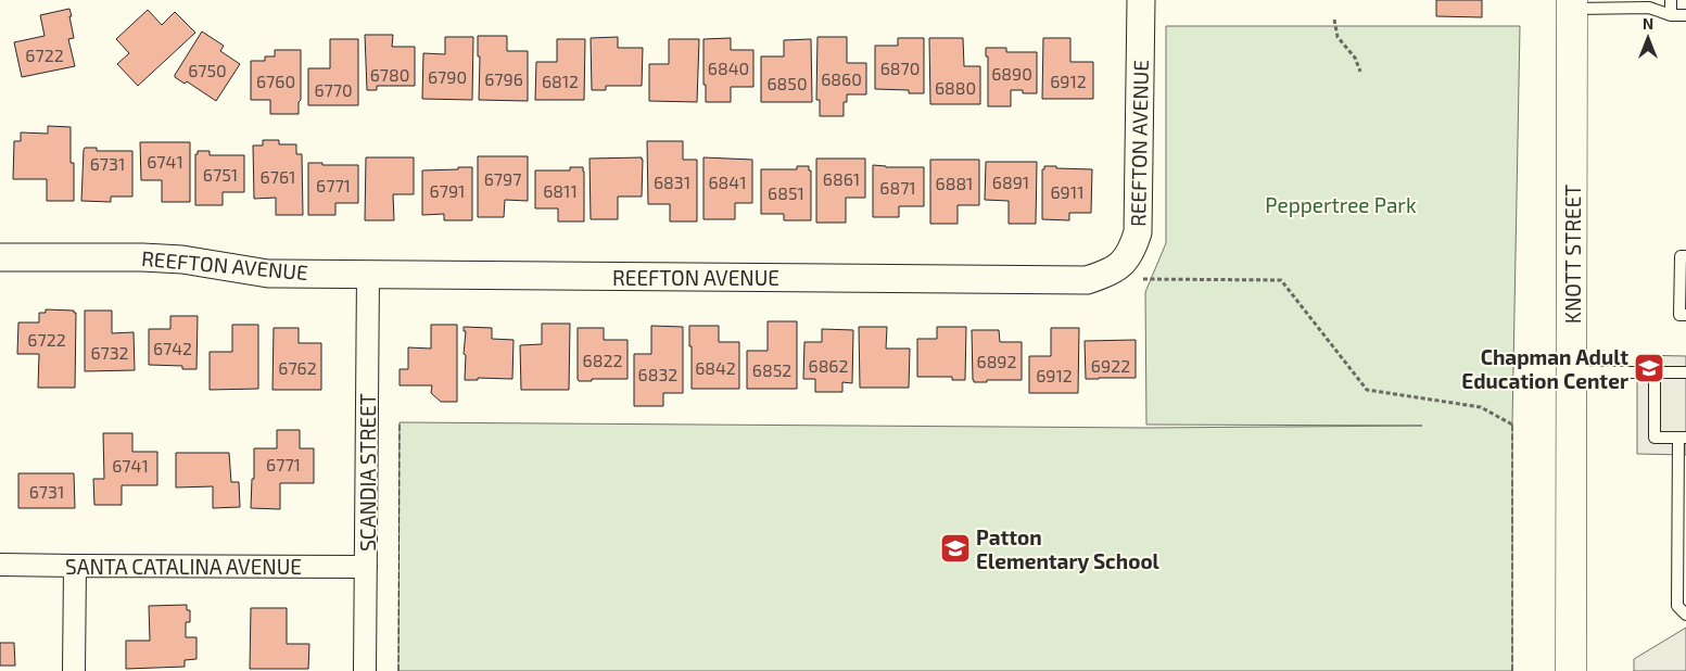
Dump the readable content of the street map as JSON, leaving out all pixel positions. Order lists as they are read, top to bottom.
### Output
{
  "streets": {
    "main road": ["KNOTT STREET"],
    "street": ["REEFTON AVENUE", "SCANDIA STREET", "SANTA CATALINA AVENUE"]
  },
  "crossings": [
    ["REEFTON AVENUE", "SCANDIA STREET"],
    ["SCANDIA STREET", "SANTA CATALINA AVENUE"]
  ],
  "parks": ["Peppertree Park"],
  "places": {
    "school or university": ["Chapman Adult Education Center", "Patton Elementary School"]
  },
  "house_numbers": [
    "6722",
    "6840",
    "6870",
    "6750",
    "6890",
    "6780",
    "6790",
    "6796",
    "6860",
    "6760",
    "6812",
    "6912",
    "6850",
    "6880",
    "6770",
    "6741",
    "6731",
    "6751",
    "6761",
    "6797",
    "6861",
    "6831",
    "6841",
    "6891",
    "6881",
    "6771",
    "6871",
    "6791",
    "6811",
    "6911",
    "6851",
    "6722",
    "6742",
    "6732",
    "6822",
    "6892",
    "6862",
    "6922",
    "6762",
    "6842",
    "6852",
    "6832",
    "6912",
    "6771",
    "6741",
    "6731"
  ],
  "north": "top"
}
